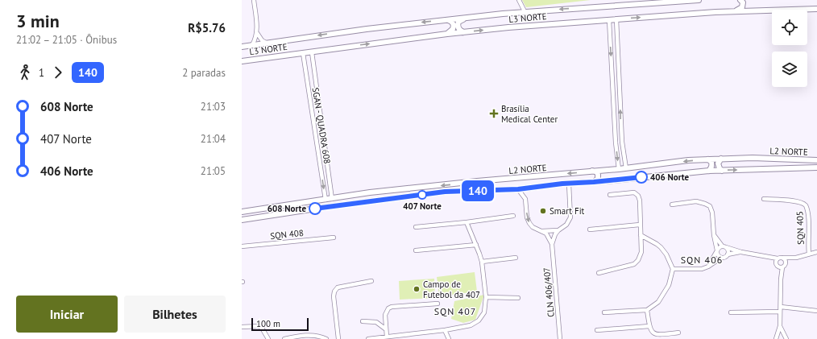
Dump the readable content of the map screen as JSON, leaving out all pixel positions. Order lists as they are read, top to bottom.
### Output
{
  "streets": {
    "main road": ["L3 NORTE", "L2 NORTE"],
    "street": [
      "SGAN - QUADRA 608",
      "SQN 405",
      "SQN 408",
      "CLN 406/407"
    ]
  },
  "crossings": [
    ["L3 NORTE", "SGAN - QUADRA 608"],
    ["SGAN - QUADRA 608", "L2 NORTE"]
  ],
  "districts": ["SQN 406", "SQN 407"],
  "places": {
    "health": ["Brasília Medical Center"],
    "other": [
      "406 Norte",
      "407 Norte",
      "608 Norte",
      "Smart Fit",
      "Campo de Futebol da 407"
    ]
  },
  "lines": ["bus line 140"],
  "scale_bar": "100 m",
  "page": {
    "heading": ["3 min", "21:02 – 21:05 · Ônibus", "R$5.76"],
    "on_map": "140",
    "legs": ["1", "140", "2 paradas"],
    "list": [
      {
        "name": "608 Norte",
        "value": "21:03"
      },
      {
        "name": "407 Norte",
        "value": "21:04"
      },
      {
        "name": "406 Norte",
        "value": "21:05"
      }
    ],
    "buttons": ["Iniciar", "Bilhetes"],
    "scale": "100 m"
  }
}
